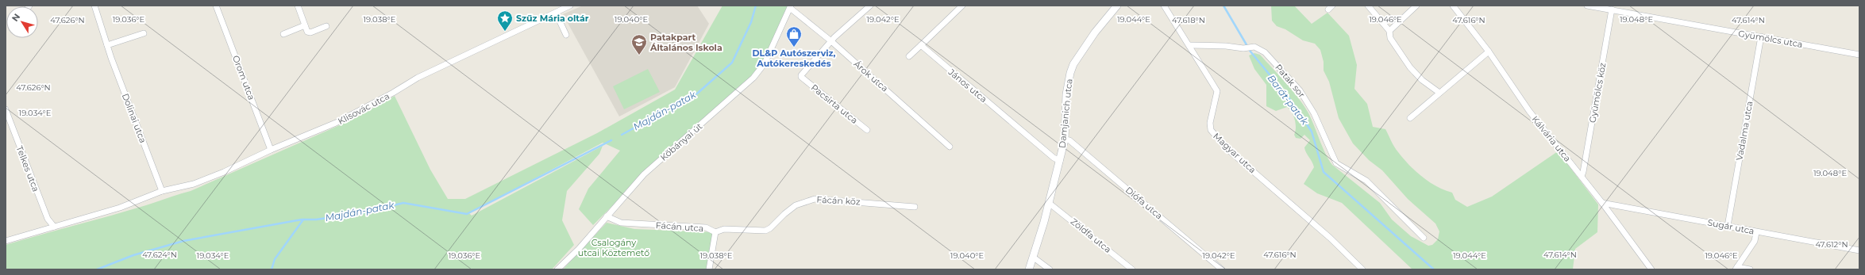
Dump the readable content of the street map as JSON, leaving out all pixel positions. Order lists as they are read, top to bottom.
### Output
{
  "streets": {
    "main road": ["Damjanich utca"],
    "street": [
      "Gyümölcs utca",
      "Árok utca",
      "Orom utca",
      "Patak sor",
      "János utca",
      "Gyümölcs köz",
      "Pacsirta utca",
      "Klisovác utca",
      "Dolinai utca",
      "Vadalma utca",
      "Kálvária utca",
      "Kőbányai út",
      "Magyar utca",
      "Telkes utca",
      "Fácán köz",
      "Diófa utca",
      "Fácán utca",
      "Sugár utca",
      "Zöldfa utca"
    ]
  },
  "crossings": [
    ["Gyümölcs utca", "Gyümölcs köz"],
    ["Gyümölcs utca", "Vadalma utca"],
    ["Árok utca", "Pacsirta utca"],
    ["Árok utca", "Kőbányai út"],
    ["Orom utca", "Klisovác utca"],
    ["Patak sor", "Magyar utca"],
    ["János utca", "Damjanich utca"],
    ["Gyümölcs köz", "Kálvária utca"],
    ["Klisovác utca", "Dolinai utca"],
    ["Klisovác utca", "Telkes utca"],
    ["Damjanich utca", "Diófa utca"],
    ["Damjanich utca", "Zöldfa utca"],
    ["Vadalma utca", "Sugár utca"],
    ["Kálvária utca", "Sugár utca"],
    ["Kőbányai út", "Fácán utca"],
    ["Fácán köz", "Fácán utca"]
  ],
  "water": ["Barát-patak", "Majdán-patak"],
  "parks": ["Csalogány utcai Köztemető"],
  "places": {
    "place": ["Szűz Mária oltár"],
    "shop": ["DL&P Autószerviz, Autókereskedés"],
    "school or university": ["Patakpart Általános Iskola"]
  },
  "north": "top left",
  "coordinates": [
    "19.036°E",
    "19.038°E",
    "19.040°E",
    "19.042°E",
    "19.044°E",
    "19.048°E",
    "19.046°E",
    "47.614°N",
    "47.626°N",
    "47.618°N",
    "47.616°N",
    "19.034°E",
    "47.612°N",
    "47.624°N"
  ]
}
